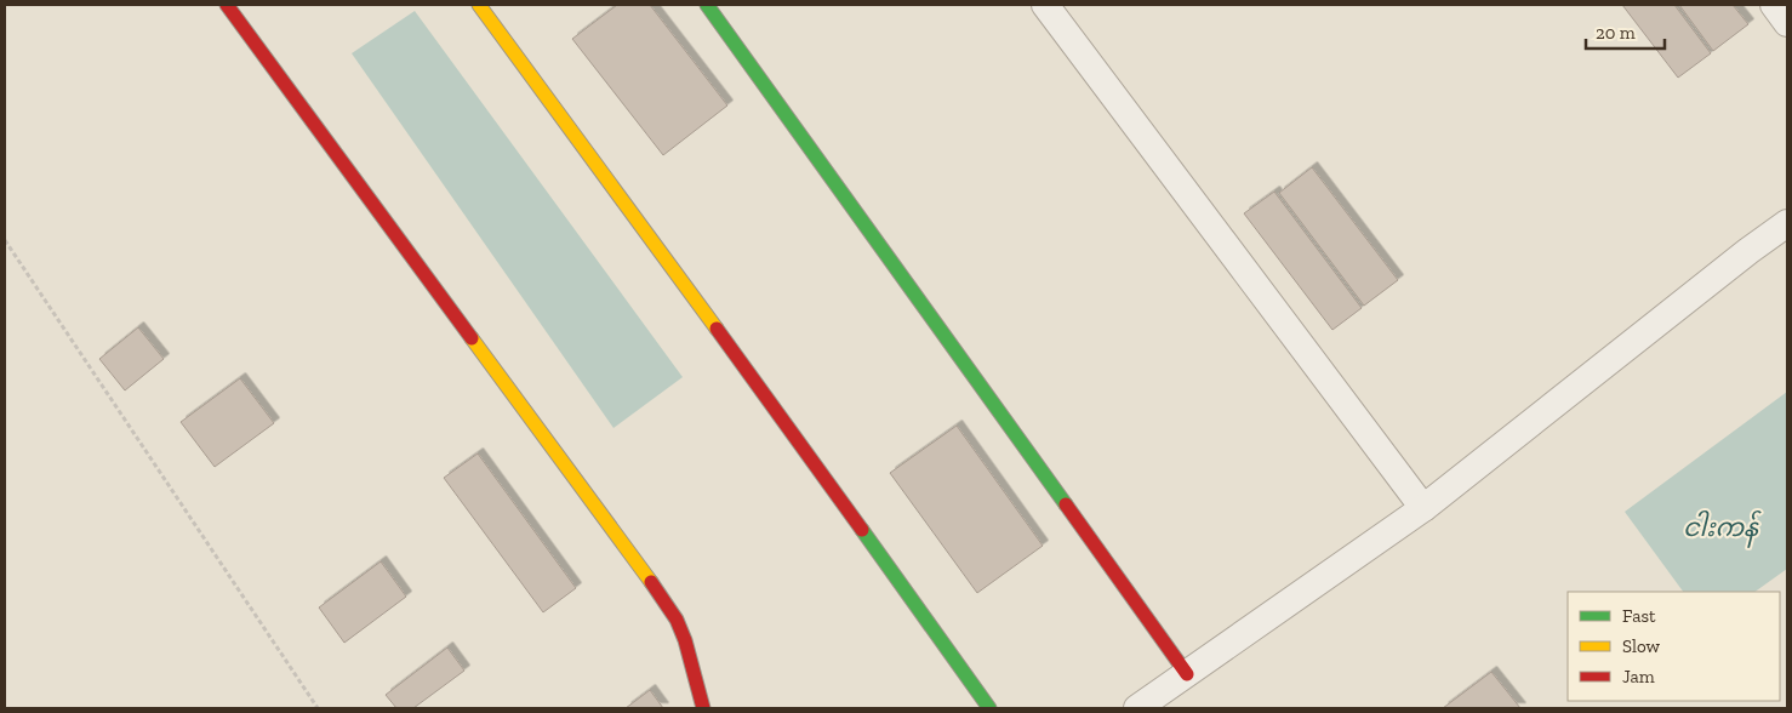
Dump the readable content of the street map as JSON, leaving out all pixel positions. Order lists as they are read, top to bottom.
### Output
{
  "water": ["ငါးကန်"],
  "legend": ["Fast", "Slow", "Jam"],
  "scale_bar": "20 m"
}
